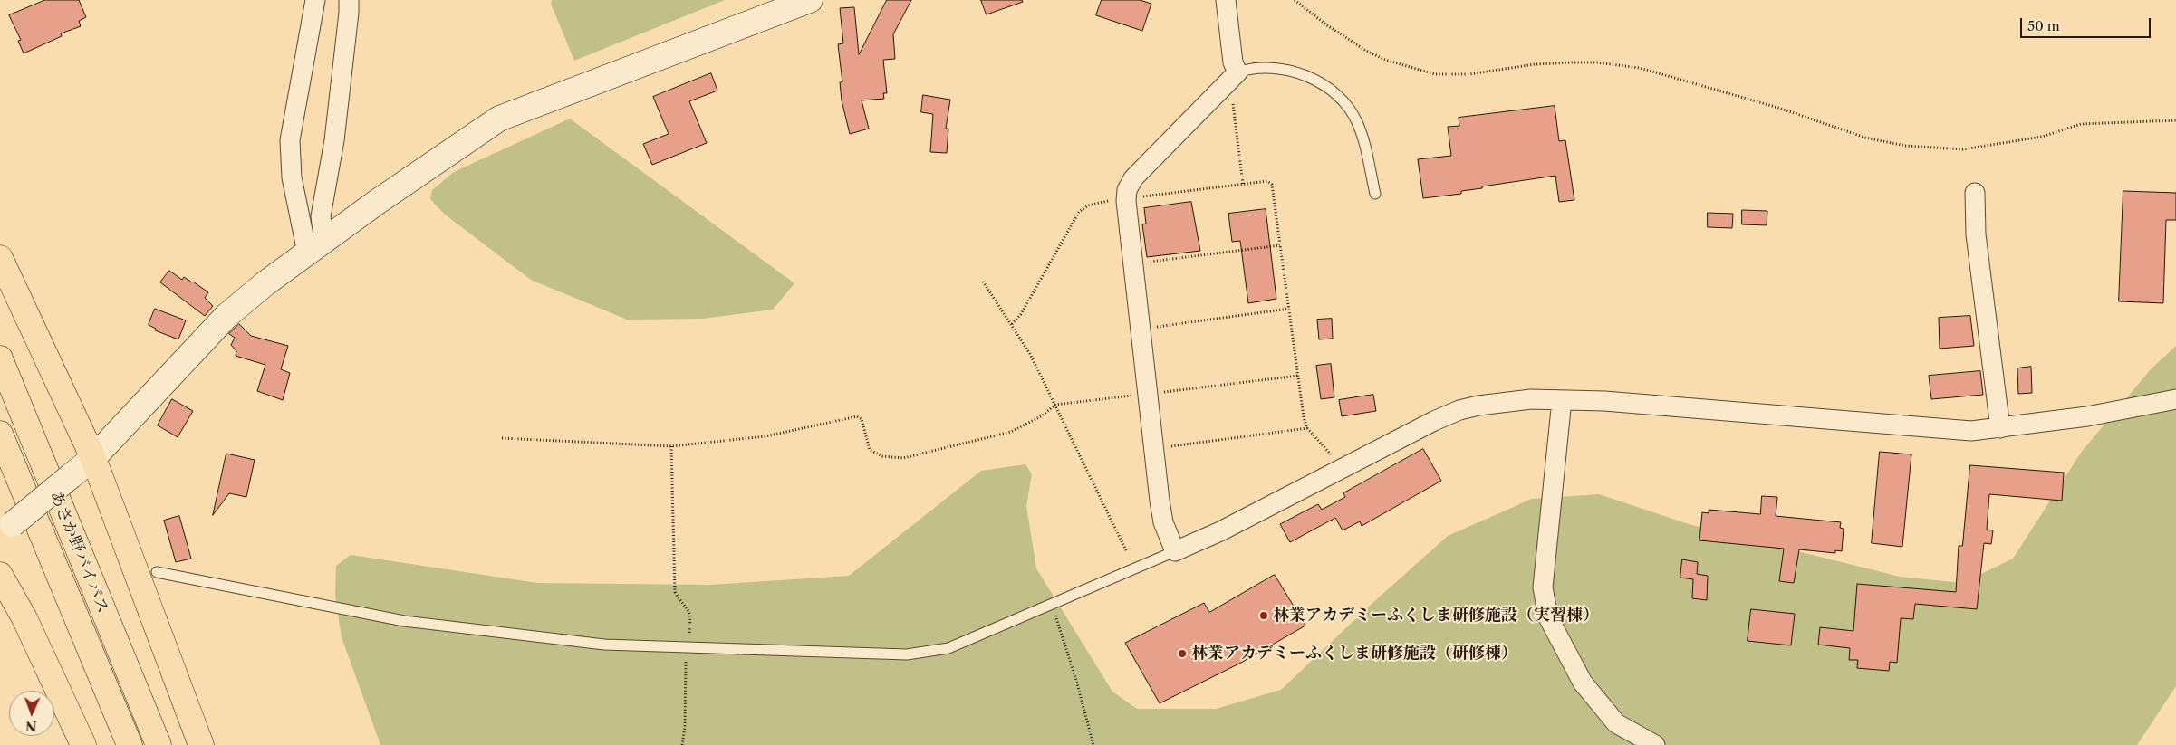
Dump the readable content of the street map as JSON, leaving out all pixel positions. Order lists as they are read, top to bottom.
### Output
{
  "streets": {
    "highway": ["あさか野バイパス"]
  },
  "places": ["林業アカデミーふくしま研修施設（実習棟）", "林業アカデミーふくしま研修施設（研修棟）"],
  "scale_bar": "50 m",
  "north": "bottom"
}
